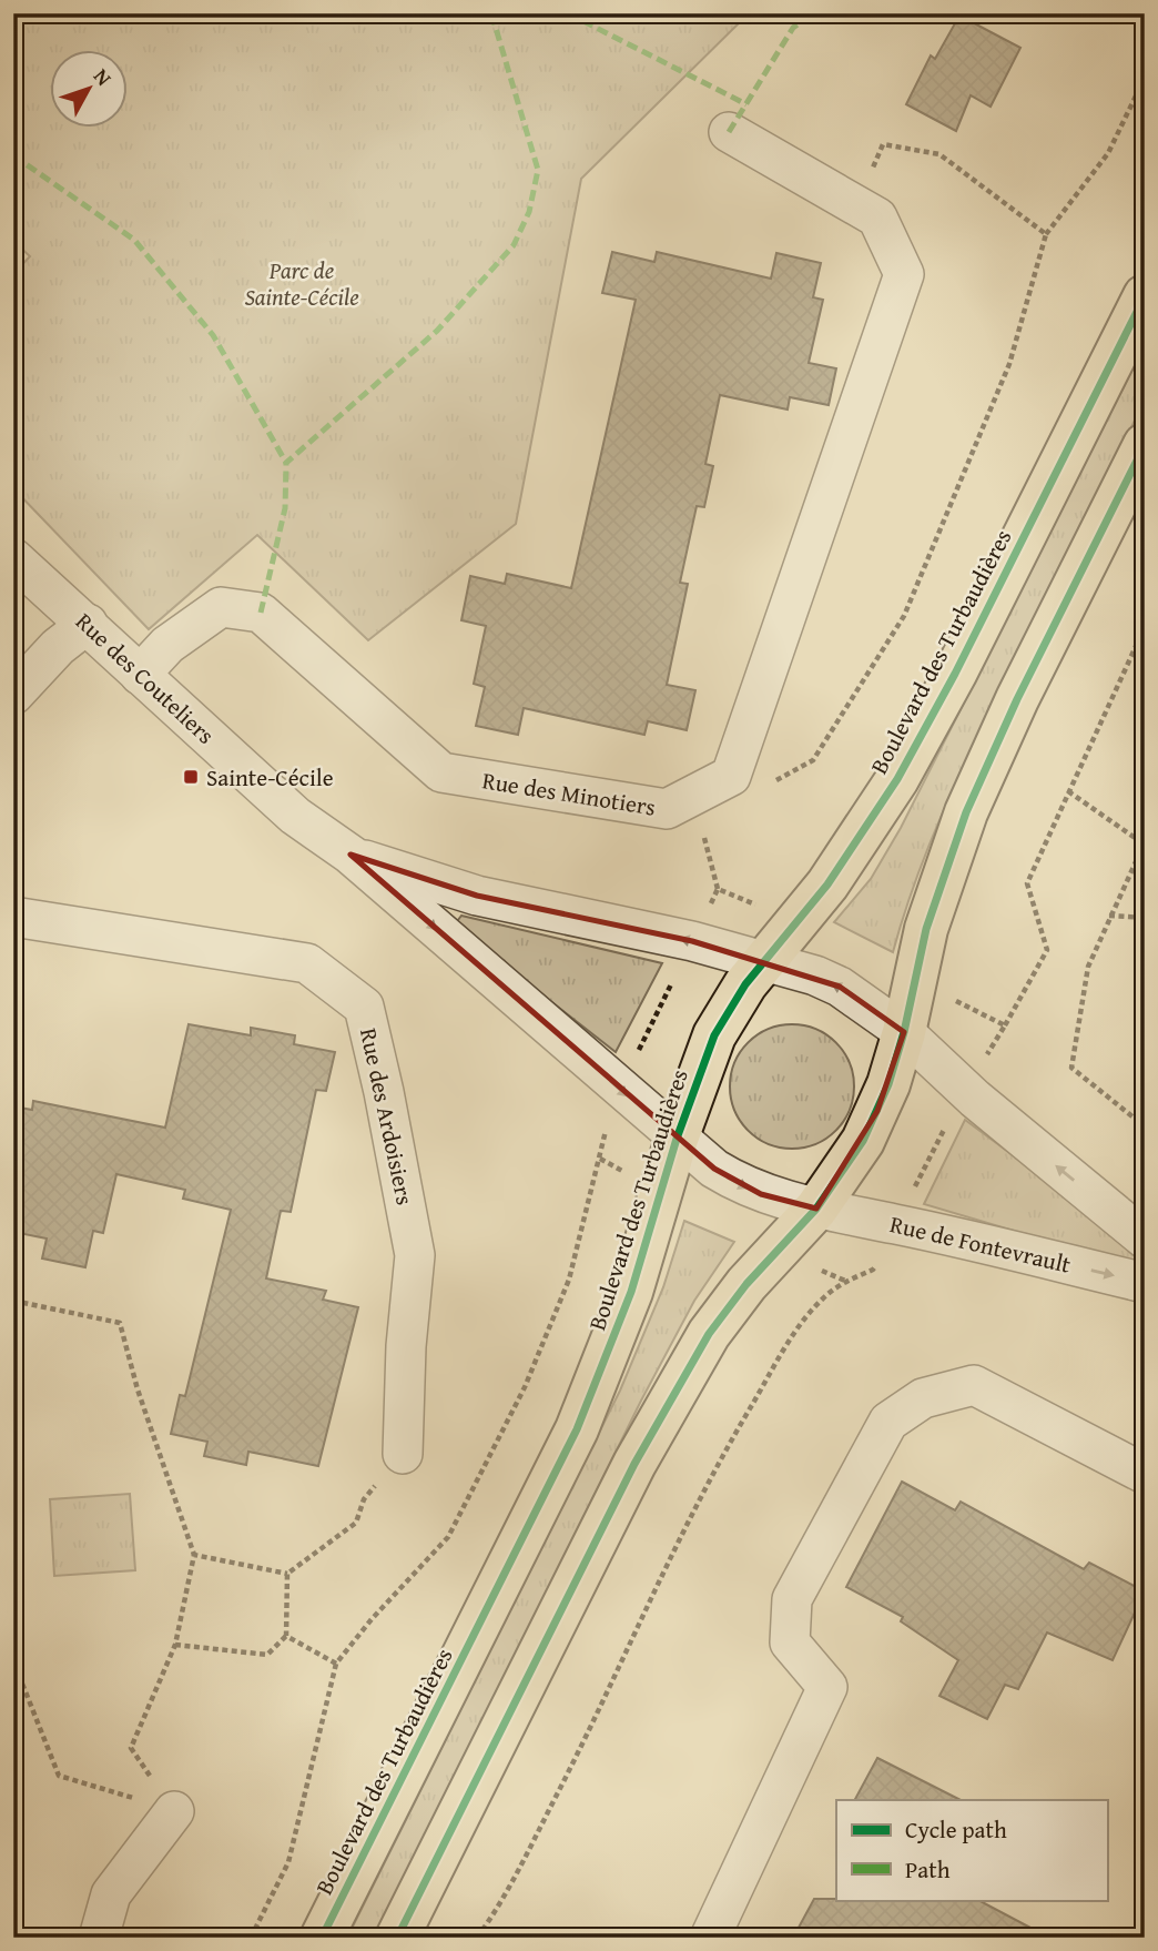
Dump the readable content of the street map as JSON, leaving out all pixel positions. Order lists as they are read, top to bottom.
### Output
{
  "streets": {
    "main road": ["Boulevard des Turbaudières"],
    "street": [
      "Rue des Couteliers",
      "Rue des Minotiers",
      "Rue des Ardoisiers",
      "Rue de Fontevrault"
    ]
  },
  "crossings": [
    ["Boulevard des Turbaudières", "Rue des Couteliers"],
    ["Boulevard des Turbaudières", "Rue de Fontevrault"],
    ["Rue des Couteliers", "Rue des Minotiers"],
    ["Rue des Couteliers", "Rue de Fontevrault"]
  ],
  "one_way": ["Rue de Fontevrault"],
  "parks": ["Parc de Sainte-Cécile"],
  "places": {
    "transit": ["Sainte-Cécile"]
  },
  "legend": ["Cycle path", "Path"],
  "north": "top right"
}
